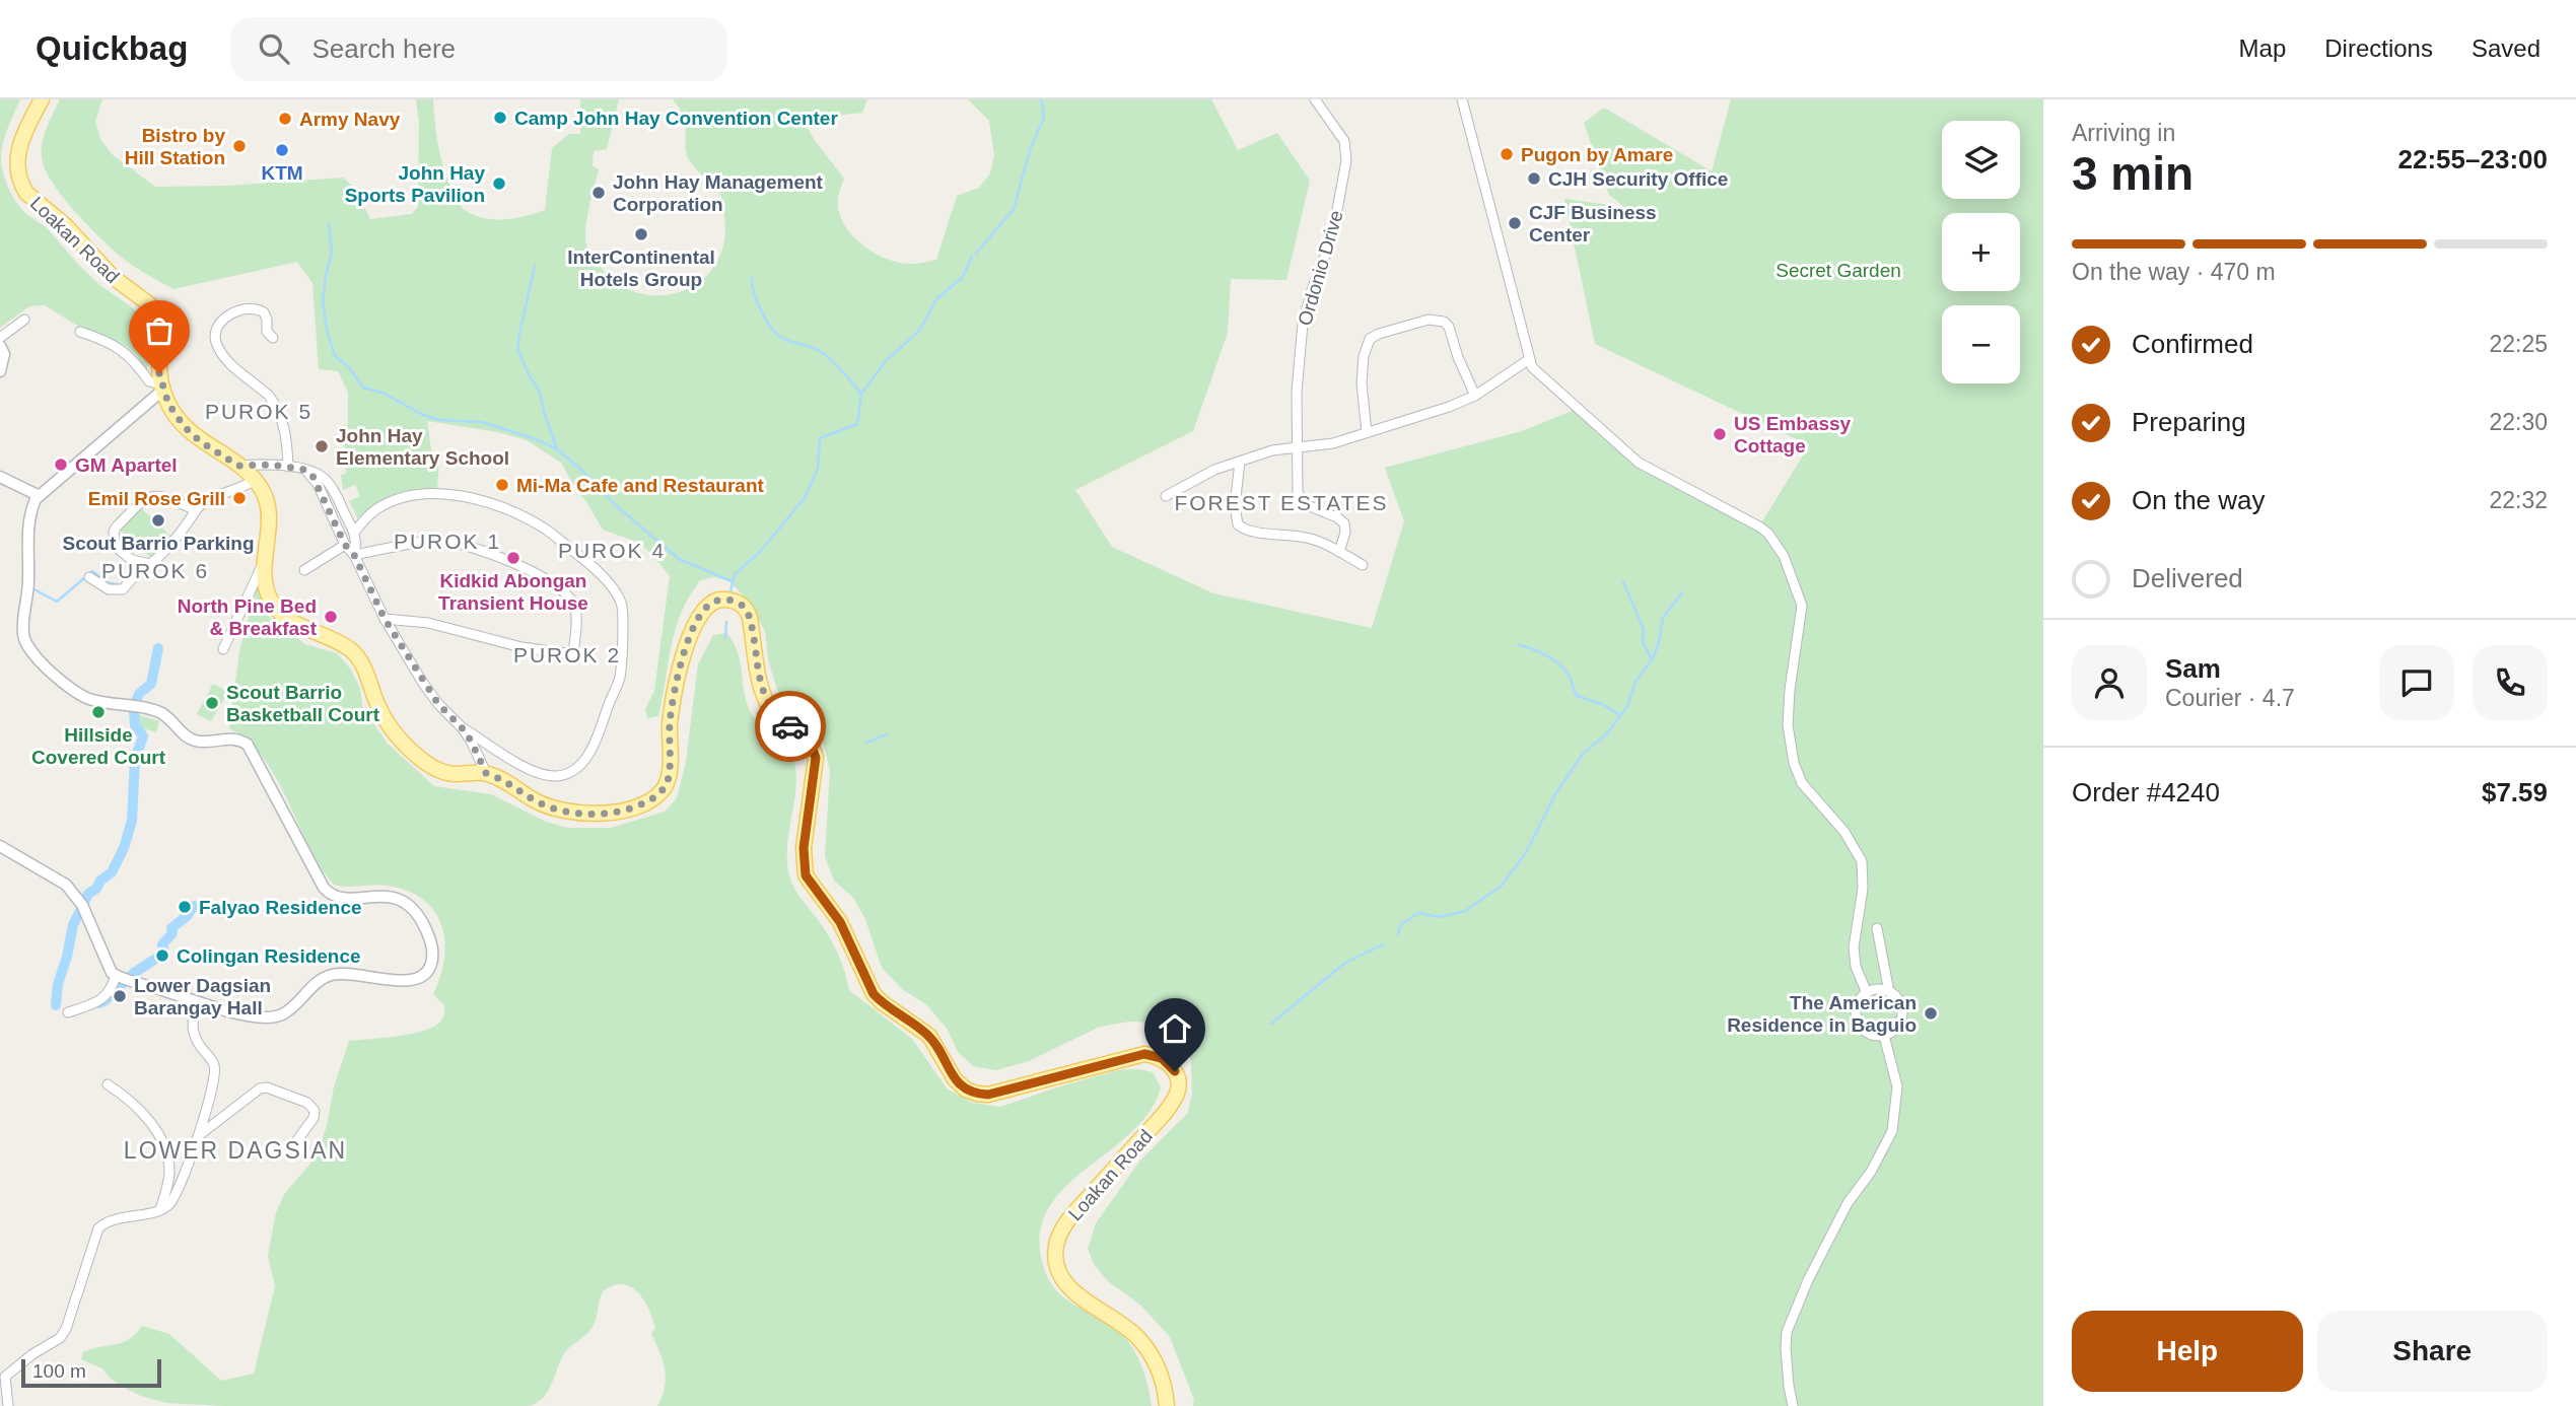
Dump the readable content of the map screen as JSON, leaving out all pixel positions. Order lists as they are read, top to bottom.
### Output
{
  "streets": {
    "main road": ["Loakan Road"],
    "street": ["Ordonio Drive"]
  },
  "districts": [
    "PUROK 5",
    "FOREST ESTATES",
    "PUROK 1",
    "PUROK 4",
    "PUROK 6",
    "PUROK 2",
    "LOWER DAGSIAN"
  ],
  "parks": ["Secret Garden"],
  "places": [
    "Camp John Hay Convention Center",
    "Army Navy",
    "Bistro by Hill Station",
    "KTM",
    "Pugon by Amare",
    "CJH Security Office",
    "John Hay Sports Pavilion",
    "John Hay Management Corporation",
    "CJF Business Center",
    "InterContinental Hotels Group",
    "US Embassy Cottage",
    "John Hay Elementary School",
    "GM Apartel",
    "Mi-Ma Cafe and Restaurant",
    "Emil Rose Grill",
    "Scout Barrio Parking",
    "Kidkid Abongan Transient House",
    "North Pine Bed & Breakfast",
    "Scout Barrio Basketball Court",
    "Hillside Covered Court",
    "Falyao Residence",
    "Colingan Residence",
    "Lower Dagsian Barangay Hall",
    "The American Residence in Baguio"
  ],
  "scale_bar": "100 m",
  "page": {
    "header": "Quickbag",
    "search": "Search here",
    "nav": ["Map", "Directions", "Saved"],
    "heading": ["3 min", "Arriving in", "22:55–23:00"],
    "panel": [
      "Sam",
      "Courier · 4.7",
      "Order #4240",
      "$7.59"
    ],
    "map_buttons": ["+", "−"],
    "bar": "On the way · 470 m",
    "list": [
      ["Confirmed", "22:25"],
      ["Preparing", "22:30"],
      ["On the way", "22:32"],
      "Delivered"
    ],
    "buttons": ["Help", "Share"],
    "scale": "100 m"
  }
}
